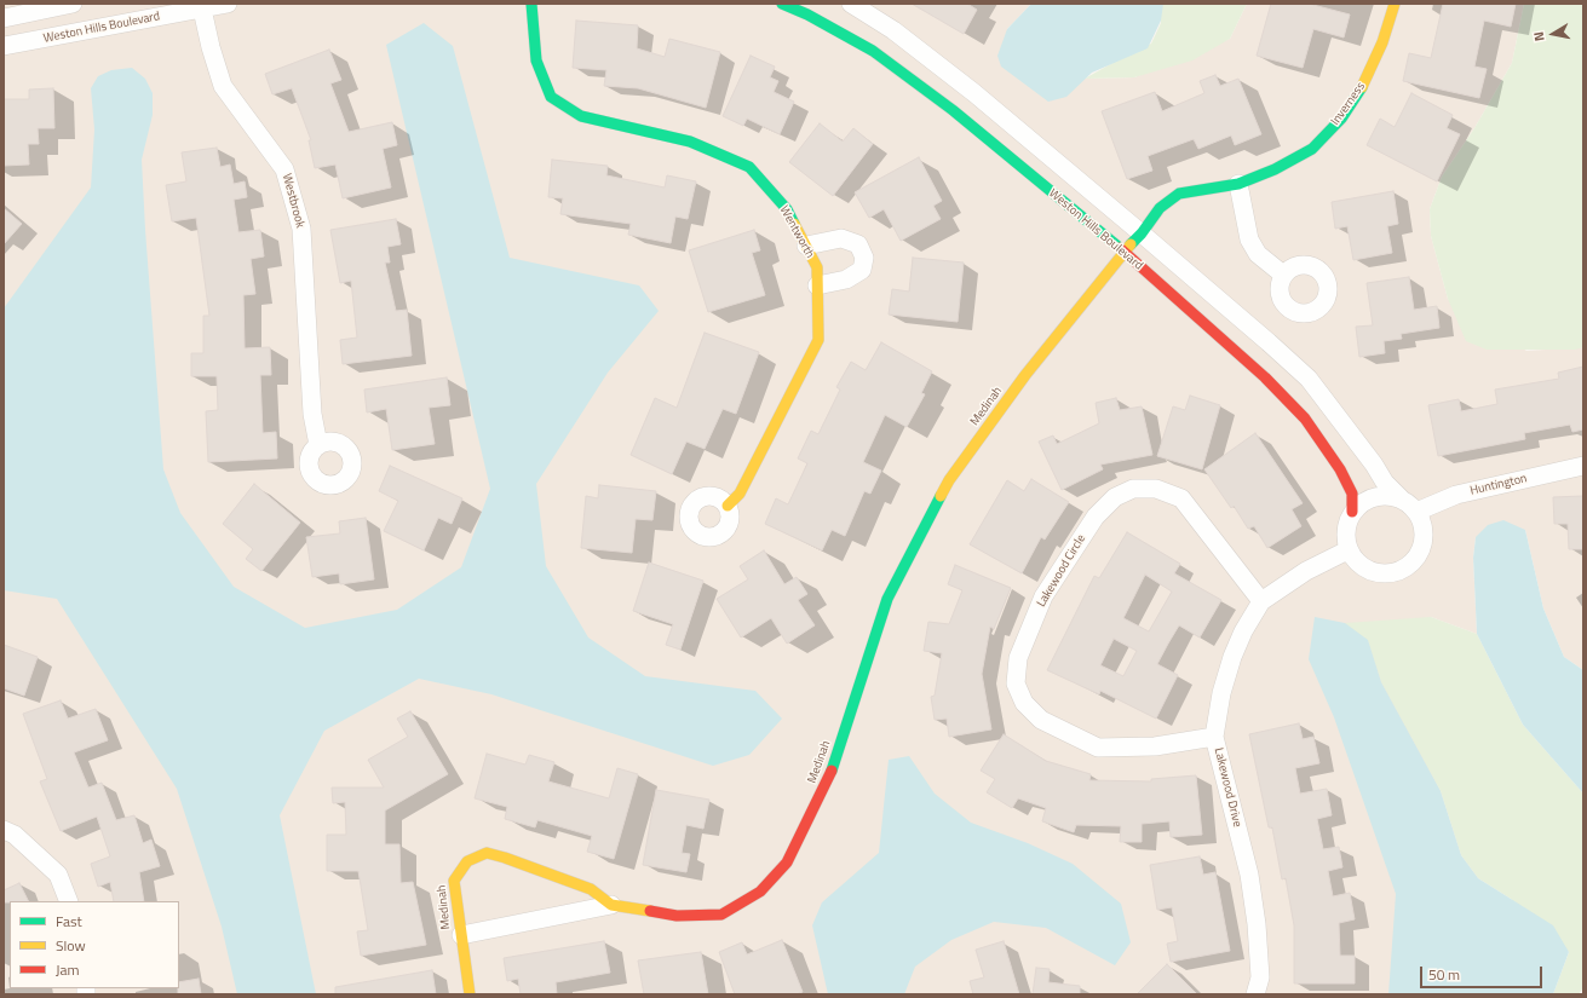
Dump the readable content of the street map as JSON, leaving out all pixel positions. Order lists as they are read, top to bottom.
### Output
{
  "streets": {
    "street": [
      "Weston Hills Boulevard",
      "Inverness",
      "Westbrook",
      "Wentworth",
      "Medinah",
      "Huntington",
      "Lakewood Circle",
      "Lakewood Drive"
    ]
  },
  "crossings": [
    ["Weston Hills Boulevard", "Inverness"],
    ["Weston Hills Boulevard", "Westbrook"],
    ["Weston Hills Boulevard", "Medinah"],
    ["Weston Hills Boulevard", "Huntington"],
    ["Weston Hills Boulevard", "Lakewood Drive"],
    ["Inverness", "Medinah"],
    ["Huntington", "Lakewood Drive"],
    ["Lakewood Circle", "Lakewood Drive"]
  ],
  "legend": ["Fast", "Slow", "Jam"],
  "scale_bar": "50 m",
  "north": "left"
}
